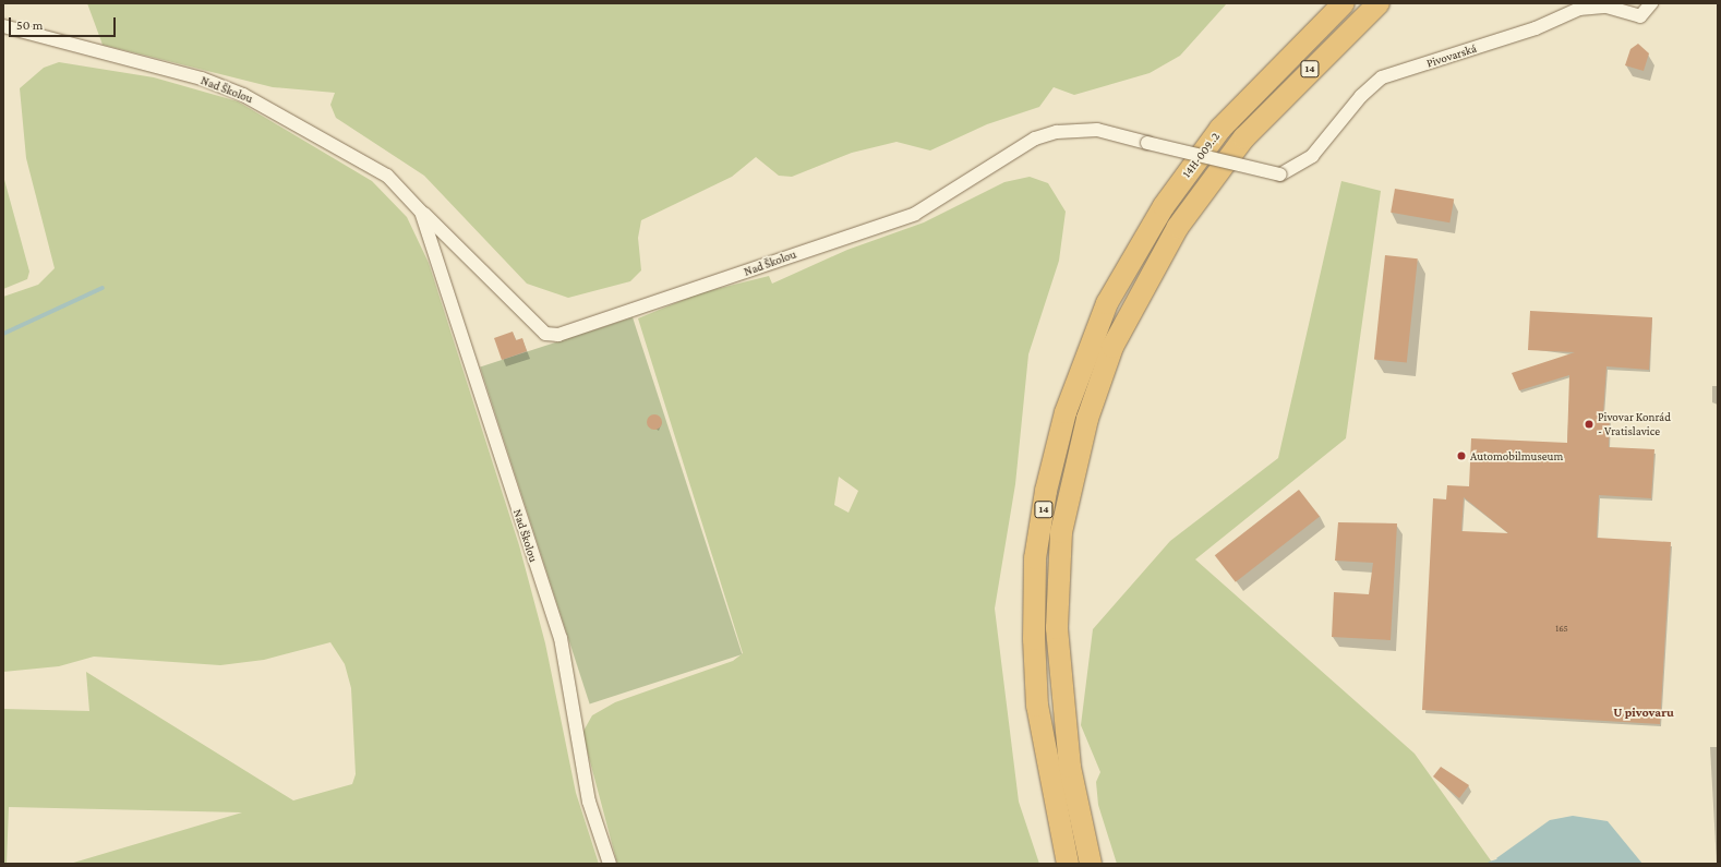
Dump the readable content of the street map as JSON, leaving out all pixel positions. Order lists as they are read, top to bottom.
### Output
{
  "streets": {
    "highway": ["14", "14H-009..2"],
    "street": ["Pivovarská", "Nad Školou"]
  },
  "crossings": [
    ["Pivovarská", "Nad Školou"]
  ],
  "districts": ["U pivovaru"],
  "places": ["Pivovar Konrád - Vratislavice", "Automobilmuseum"],
  "house_numbers": ["165"],
  "scale_bar": "50 m"
}
